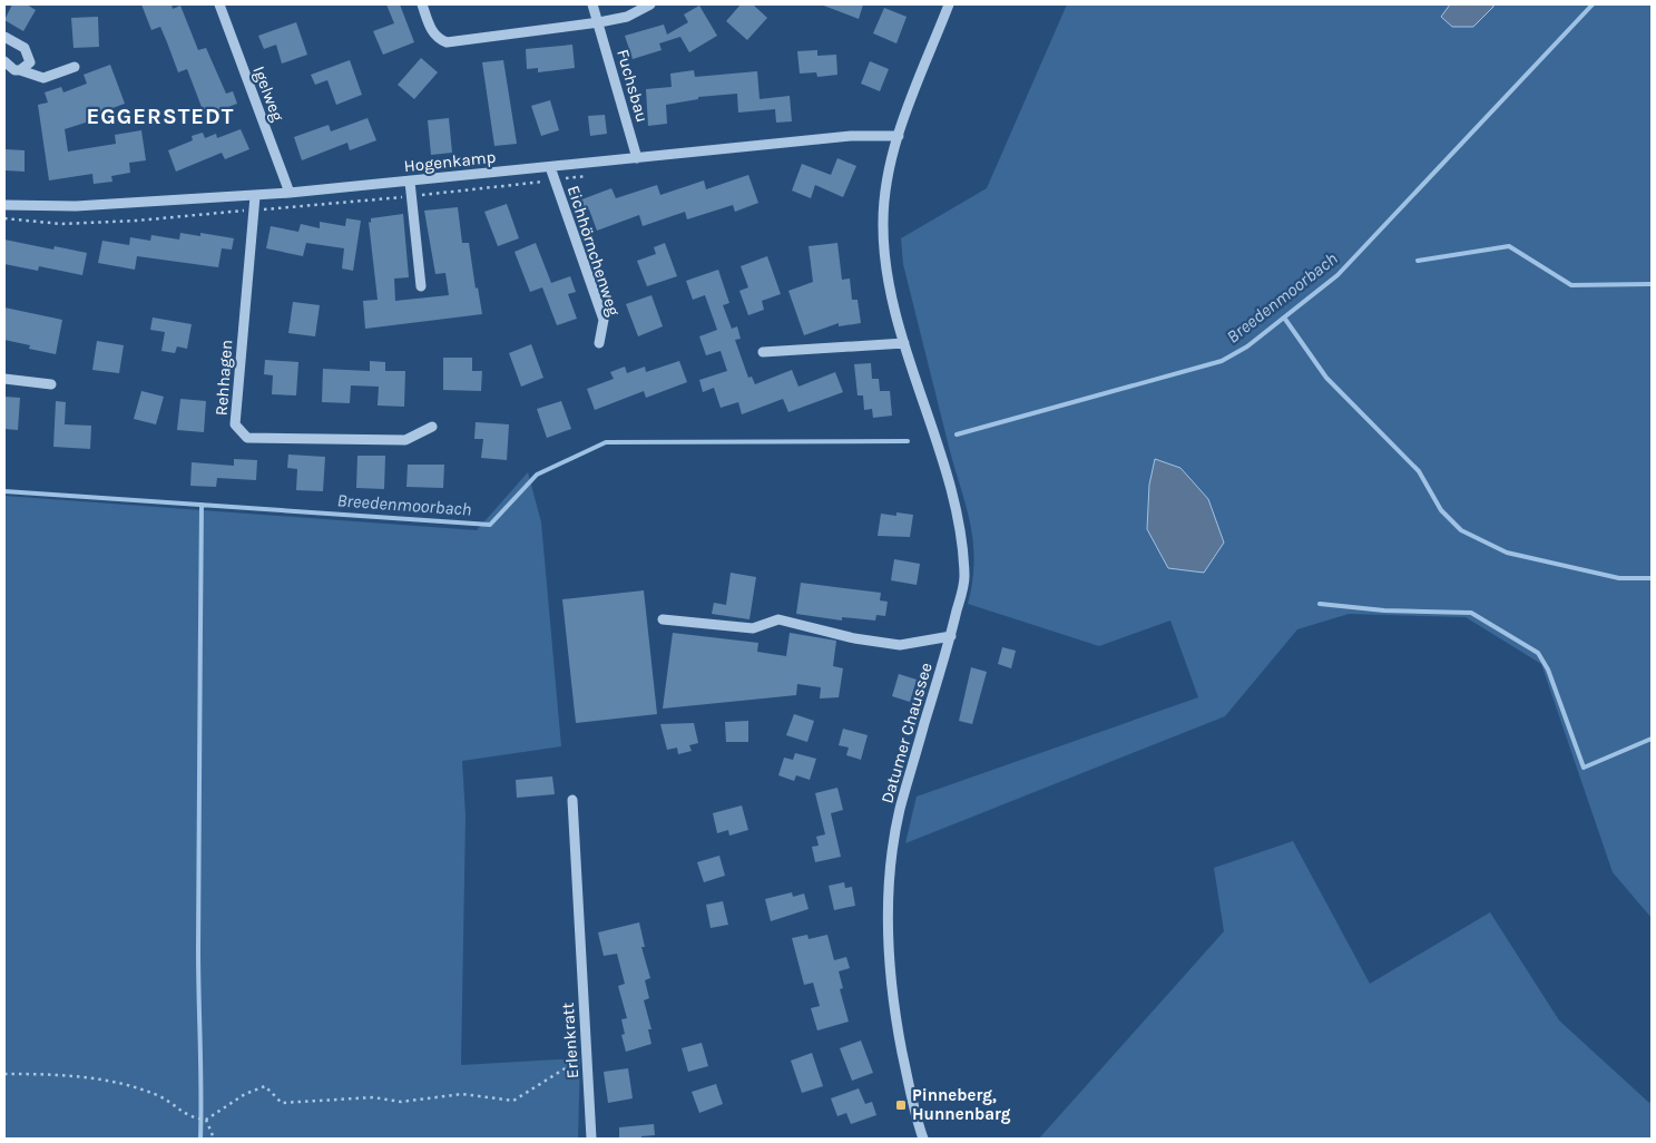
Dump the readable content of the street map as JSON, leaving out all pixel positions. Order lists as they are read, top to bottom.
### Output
{
  "streets": {
    "street": [
      "Fuchsbau",
      "Igelweg",
      "Hogenkamp",
      "Eichhörnchenweg",
      "Rehhagen",
      "Datumer Chaussee",
      "Erlenkratt"
    ]
  },
  "crossings": [
    ["Fuchsbau", "Hogenkamp"],
    ["Igelweg", "Hogenkamp"],
    ["Hogenkamp", "Eichhörnchenweg"],
    ["Hogenkamp", "Rehhagen"],
    ["Hogenkamp", "Datumer Chaussee"]
  ],
  "districts": ["EGGERSTEDT"],
  "water": ["Breedenmoorbach"],
  "places": {
    "transit": ["Pinneberg, Hunnenbarg"]
  }
}
